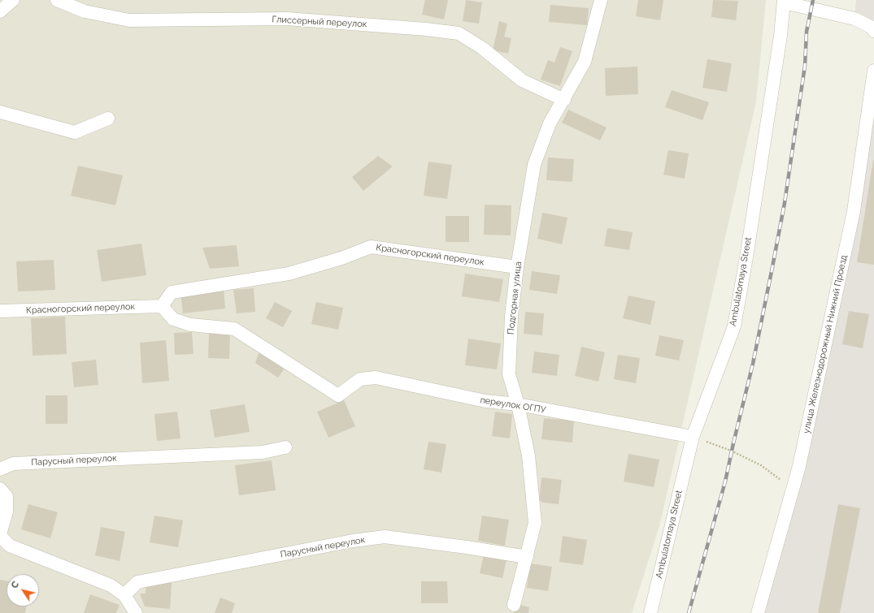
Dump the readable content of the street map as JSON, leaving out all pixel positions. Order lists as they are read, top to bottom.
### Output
{
  "streets": {
    "street": [
      "Глиссерный переулок",
      "Красногорский переулок",
      "Ambulatornaya Street",
      "Подгорная улица",
      "улица Железнодорожный Нижний Проезд",
      "переулок ОГПУ",
      "Парусный переулок"
    ]
  },
  "crossings": [
    ["Глиссерный переулок", "Подгорная улица"],
    ["Красногорский переулок", "Подгорная улица"],
    ["Красногорский переулок", "переулок ОГПУ"],
    ["Ambulatornaya Street", "переулок ОГПУ"],
    ["Подгорная улица", "переулок ОГПУ"],
    ["Подгорная улица", "Парусный переулок"]
  ],
  "north": "top left"
}
